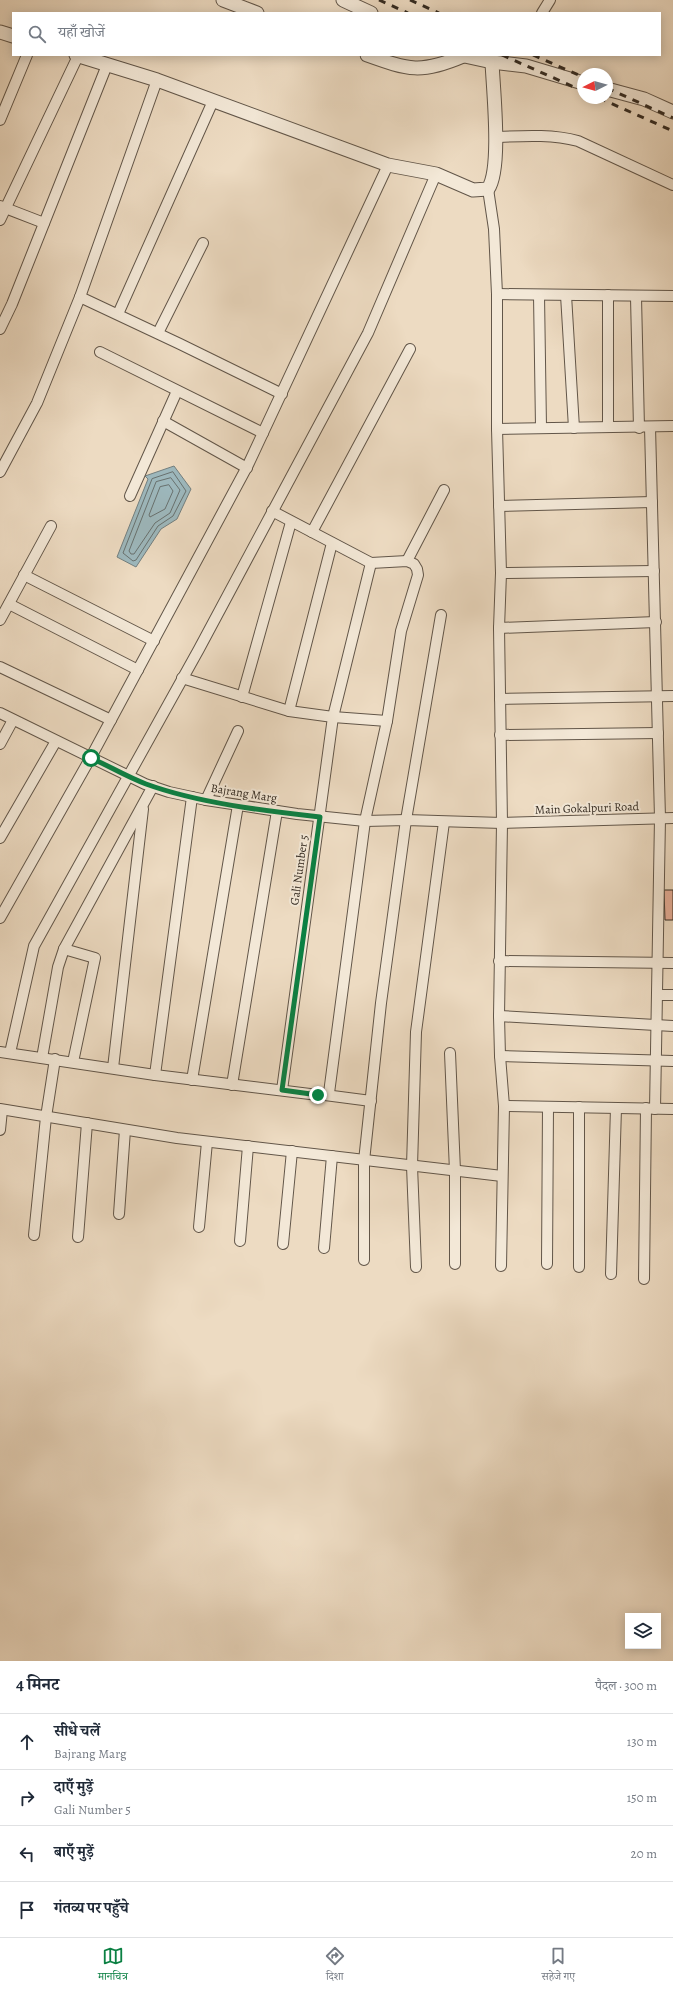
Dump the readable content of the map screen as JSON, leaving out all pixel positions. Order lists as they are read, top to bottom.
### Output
{
  "streets": {
    "street": ["Bajrang Marg", "Main Gokalpuri Road", "Gali Number 5"]
  },
  "crossings": [
    ["Bajrang Marg", "Main Gokalpuri Road"],
    ["Bajrang Marg", "Gali Number 5"]
  ],
  "north": "left",
  "page": {
    "search": "यहाँ खोजें",
    "heading": ["4 मिनट", "पैदल · 300 m"],
    "list": [
      ["सीधे चलें", "Bajrang Marg", "130 m"],
      ["दाएँ मुड़ें", "Gali Number 5", "150 m"],
      ["बाएँ मुड़ें", "20 m"],
      "गंतव्य पर पहुँचे"
    ],
    "nav": ["मानचित्र", "दिशा", "सहेजे गए"]
  }
}
